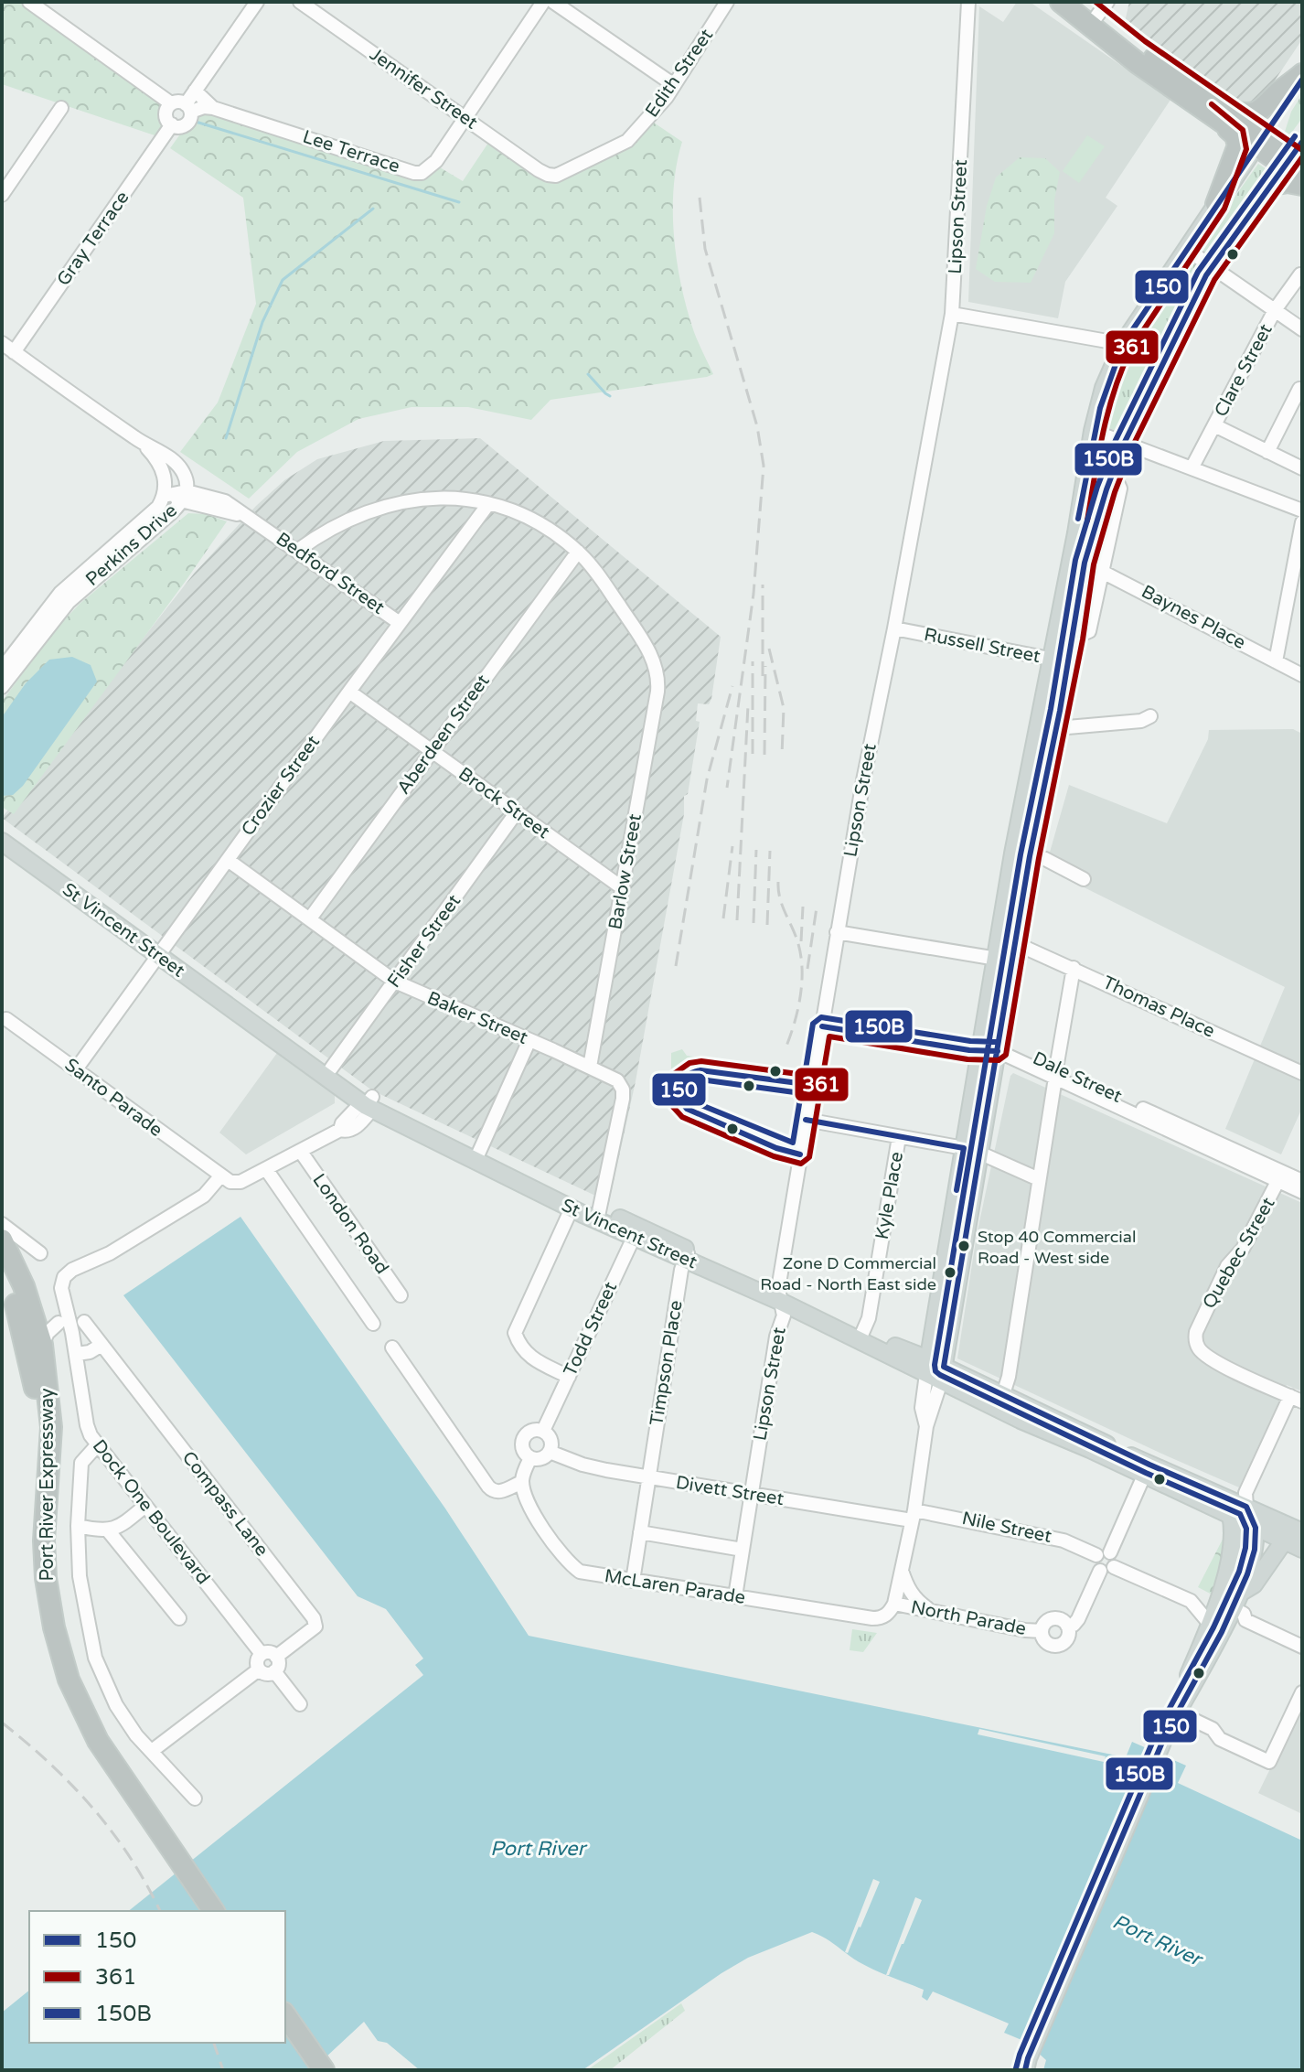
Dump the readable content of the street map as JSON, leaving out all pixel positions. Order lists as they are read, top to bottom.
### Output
{
  "streets": {
    "highway": ["Port River Expressway"],
    "main road": ["St Vincent Street"],
    "street": [
      "Edith Street",
      "Jennifer Street",
      "Lee Terrace",
      "Lipson Street",
      "Gray Terrace",
      "Clare Street",
      "Perkins Drive",
      "Bedford Street",
      "Baynes Place",
      "Russell Street",
      "Aberdeen Street",
      "Crozier Street",
      "Brock Street",
      "Barlow Street",
      "Fisher Street",
      "Thomas Place",
      "Baker Street",
      "Dale Street",
      "Santo Parade",
      "Kyle Place",
      "London Road",
      "Quebec Street",
      "Todd Street",
      "Timpson Place",
      "Divett Street",
      "Compass Lane",
      "Dock One Boulevard",
      "Nile Street",
      "McLaren Parade",
      "North Parade"
    ]
  },
  "crossings": [
    ["Edith Street", "Jennifer Street"],
    ["Jennifer Street", "Lee Terrace"],
    ["Lee Terrace", "Gray Terrace"],
    ["Lipson Street", "Russell Street"],
    ["Lipson Street", "St Vincent Street"],
    ["Lipson Street", "Dale Street"],
    ["Lipson Street", "Divett Street"],
    ["Lipson Street", "McLaren Parade"],
    ["Perkins Drive", "Bedford Street"],
    ["Bedford Street", "Crozier Street"],
    ["Aberdeen Street", "Brock Street"],
    ["Aberdeen Street", "Barlow Street"],
    ["Aberdeen Street", "Baker Street"],
    ["Crozier Street", "Brock Street"],
    ["Crozier Street", "St Vincent Street"],
    ["Crozier Street", "Baker Street"],
    ["Crozier Street", "Santo Parade"],
    ["Brock Street", "Barlow Street"],
    ["Brock Street", "Fisher Street"],
    ["Barlow Street", "Baker Street"],
    ["St Vincent Street", "Fisher Street"],
    ["St Vincent Street", "Baker Street"],
    ["St Vincent Street", "Kyle Place"],
    ["St Vincent Street", "Todd Street"],
    ["St Vincent Street", "Timpson Place"],
    ["Fisher Street", "Baker Street"],
    ["Dale Street", "Quebec Street"],
    ["Santo Parade", "Dock One Boulevard"],
    ["Todd Street", "Divett Street"],
    ["Timpson Place", "Divett Street"],
    ["Timpson Place", "McLaren Parade"],
    ["Divett Street", "Nile Street"],
    ["Compass Lane", "Dock One Boulevard"],
    ["McLaren Parade", "North Parade"]
  ],
  "water": ["Port River"],
  "places": ["Stop 40 Commercial Road - West side", "Zone D Commercial Road - North East side"],
  "lines": ["transit line 361", "transit line 150", "transit line 150B"],
  "legend": ["150", "361", "150B"]
}
